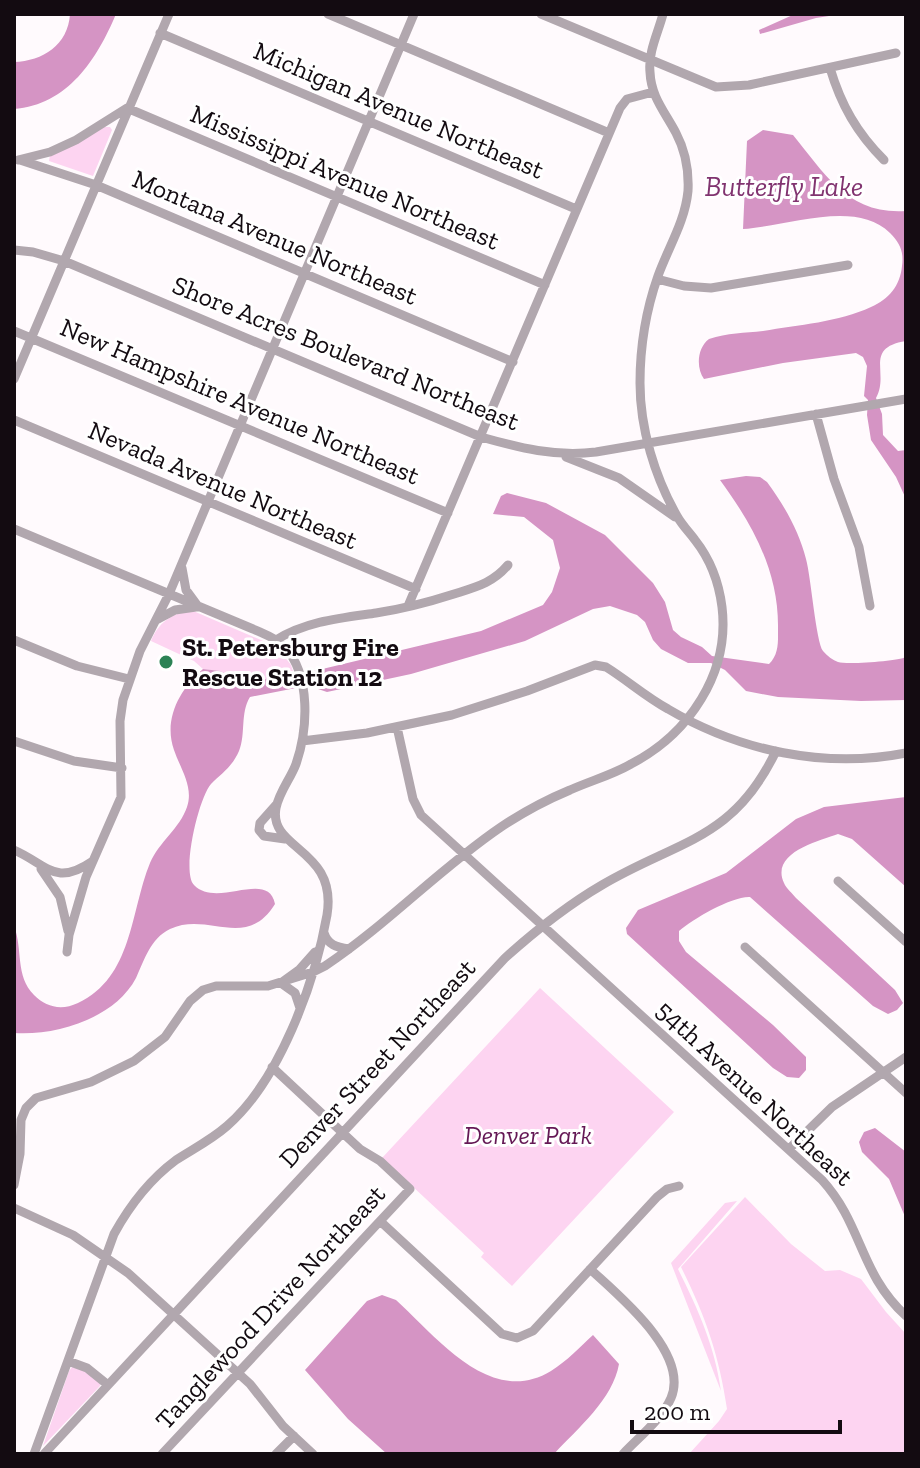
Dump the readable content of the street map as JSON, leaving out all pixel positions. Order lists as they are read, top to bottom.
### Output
{
  "streets": {
    "street": [
      "Michigan Avenue Northeast",
      "Mississippi Avenue Northeast",
      "Montana Avenue Northeast",
      "Shore Acres Boulevard Northeast",
      "New Hampshire Avenue Northeast",
      "Nevada Avenue Northeast",
      "Denver Street Northeast",
      "54th Avenue Northeast",
      "Tanglewood Drive Northeast"
    ]
  },
  "crossings": [
    ["Mississippi Avenue Northeast", "Montana Avenue Northeast"],
    ["Denver Street Northeast", "54th Avenue Northeast"],
    ["Denver Street Northeast", "Tanglewood Drive Northeast"]
  ],
  "water": ["Butterfly Lake"],
  "parks": ["Denver Park"],
  "places": ["St. Petersburg Fire Rescue Station 12"],
  "scale_bar": "200 m"
}
